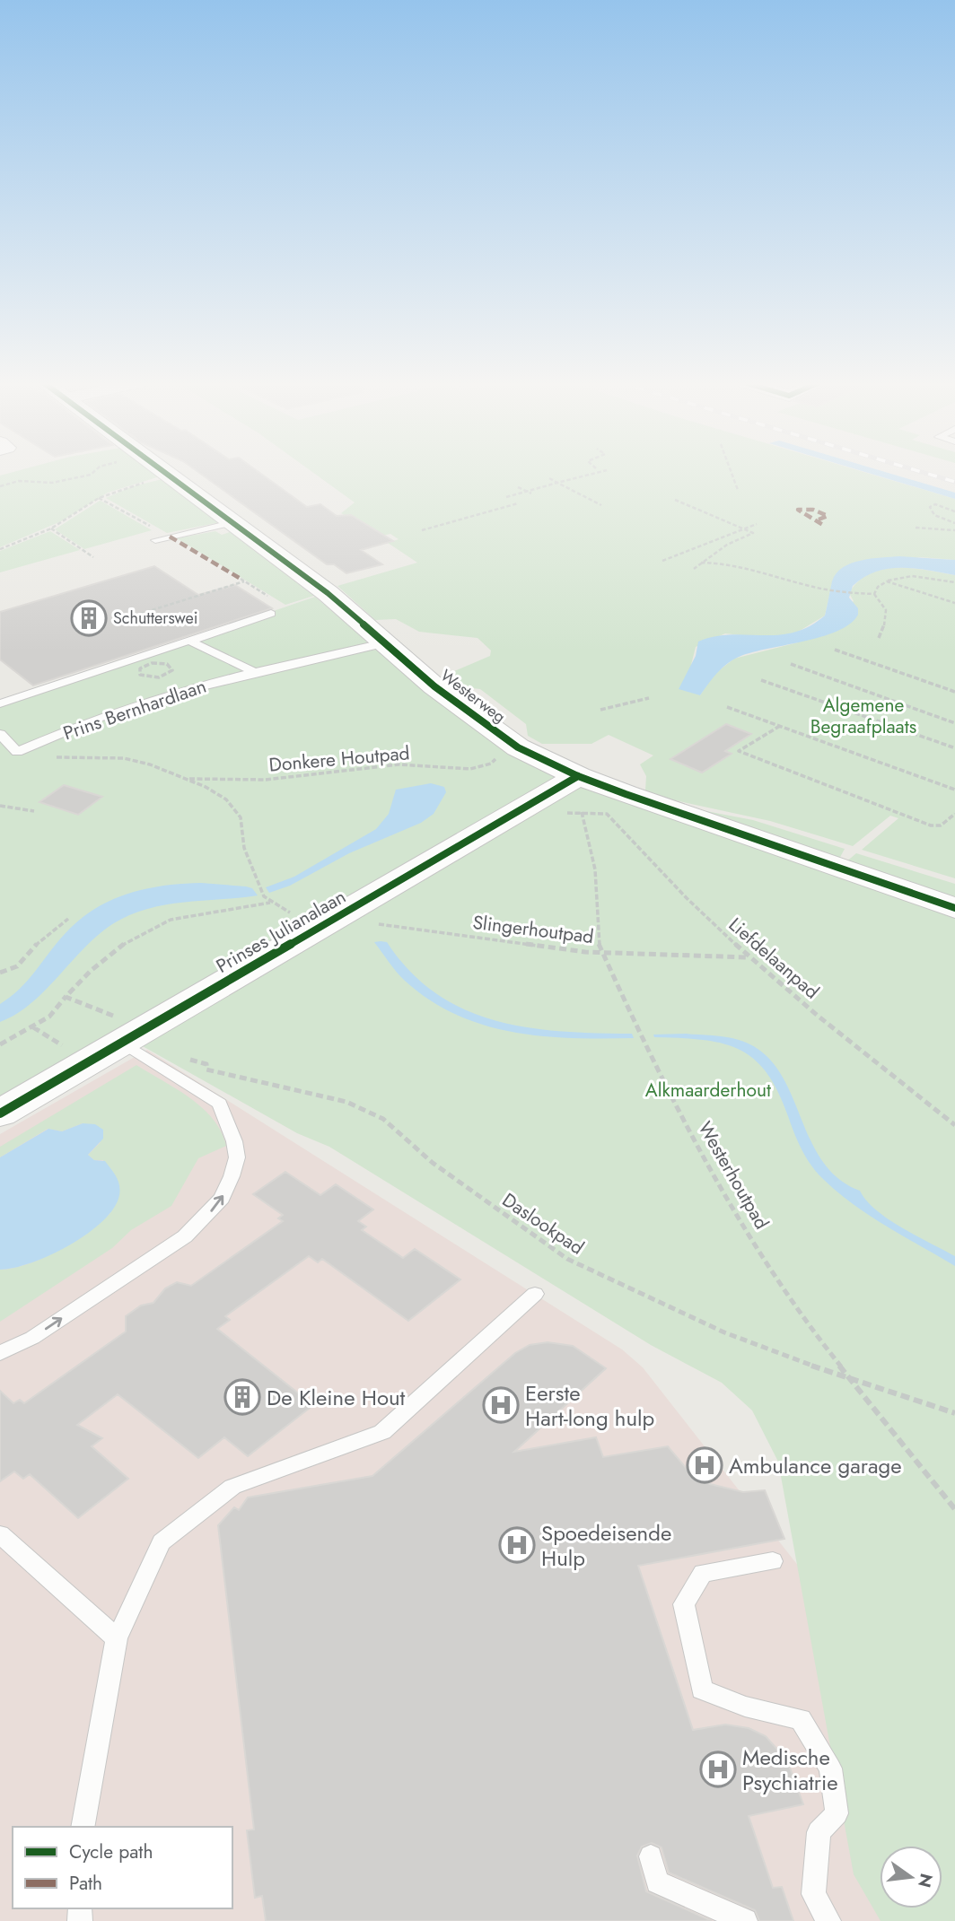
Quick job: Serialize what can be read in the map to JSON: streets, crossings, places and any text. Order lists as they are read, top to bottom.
{
  "streets": {
    "street": ["Westerweg", "Prinses Julianalaan"],
    "lane": ["Prins Bernhardlaan"],
    "path": [
      "Donkere Houtpad",
      "Slingerhoutpad",
      "Liefdelaanpad",
      "Westerhoutpad",
      "Daslookpad"
    ]
  },
  "crossings": [
    ["Westerweg", "Prins Bernhardlaan"],
    ["Westerweg", "Prinses Julianalaan"],
    ["Slingerhoutpad", "Liefdelaanpad"],
    ["Slingerhoutpad", "Westerhoutpad"],
    ["Liefdelaanpad", "Westerhoutpad"],
    ["Westerhoutpad", "Daslookpad"]
  ],
  "parks": ["Algemene Begraafplaats", "Alkmaarderhout"],
  "places": {
    "building": ["Schutterswei", "De Kleine Hout"],
    "hospital": [
      "Eerste Hart-long hulp",
      "Ambulance garage",
      "Spoedeisende Hulp",
      "Medische Psychiatrie"
    ]
  },
  "legend": ["Cycle path", "Path"],
  "north": "right"
}
